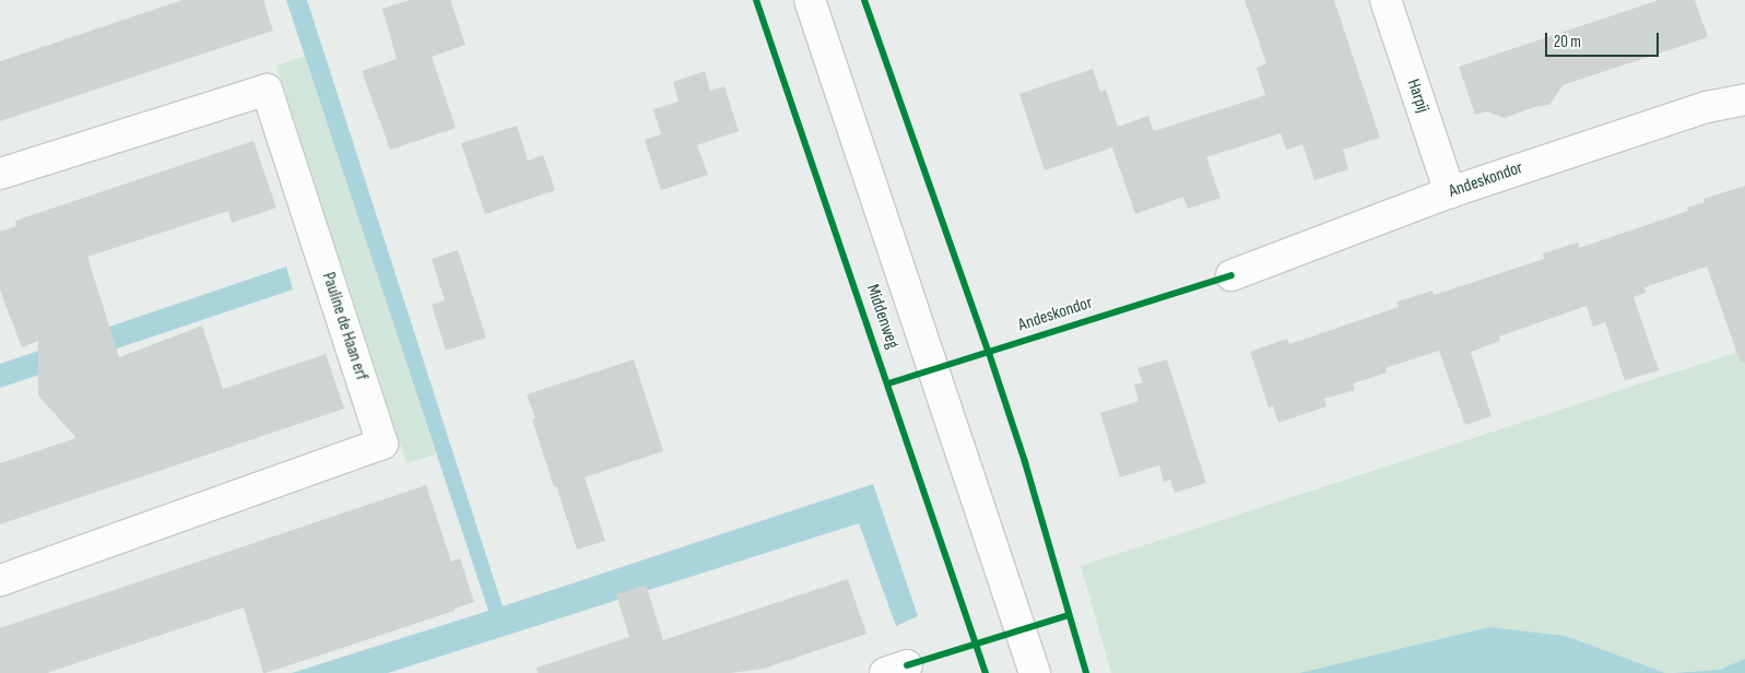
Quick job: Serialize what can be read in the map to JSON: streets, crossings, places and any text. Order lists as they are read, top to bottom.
{
  "streets": {
    "street": [
      "Harpij",
      "Andeskondor",
      "Middenweg",
      "Pauline de Haan erf"
    ]
  },
  "crossings": [
    ["Harpij", "Andeskondor"]
  ],
  "scale_bar": "20 m"
}
